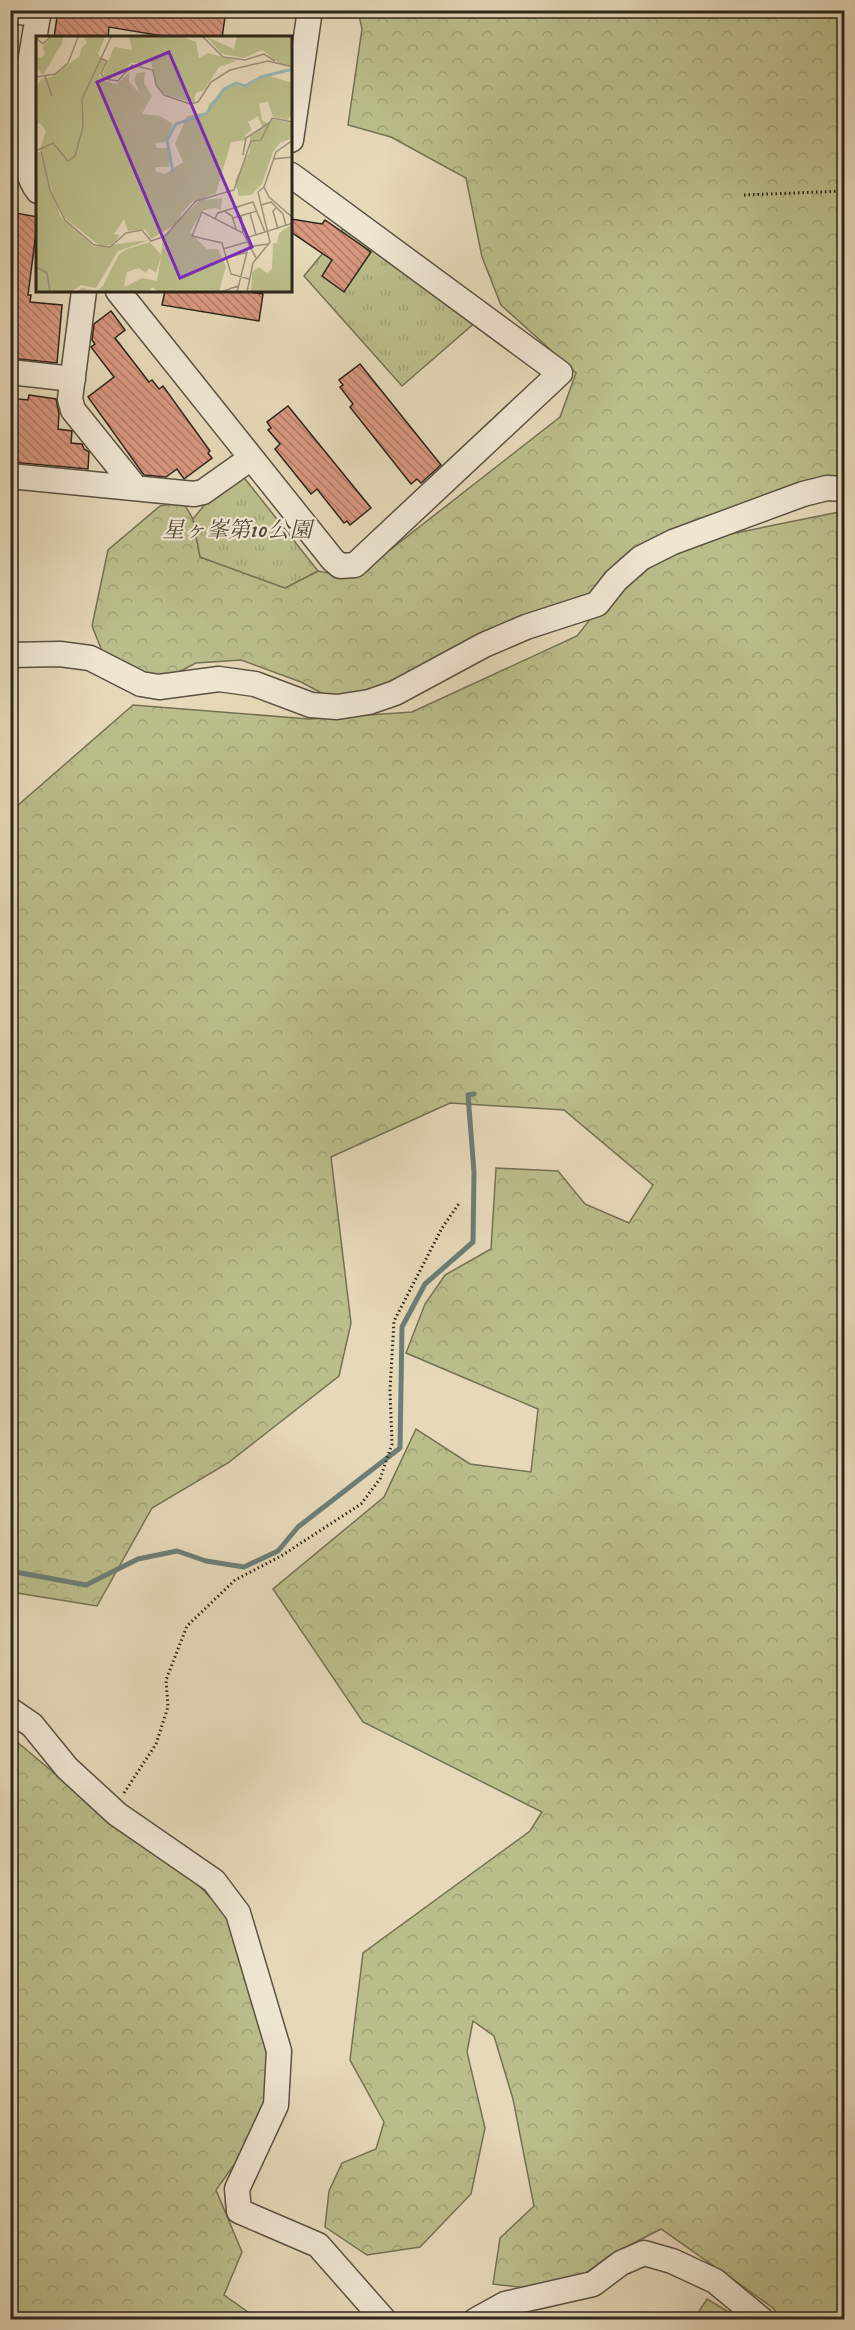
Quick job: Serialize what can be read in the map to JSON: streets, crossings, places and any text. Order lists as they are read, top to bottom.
{
  "parks": ["星ヶ峯第10公園"]
}
